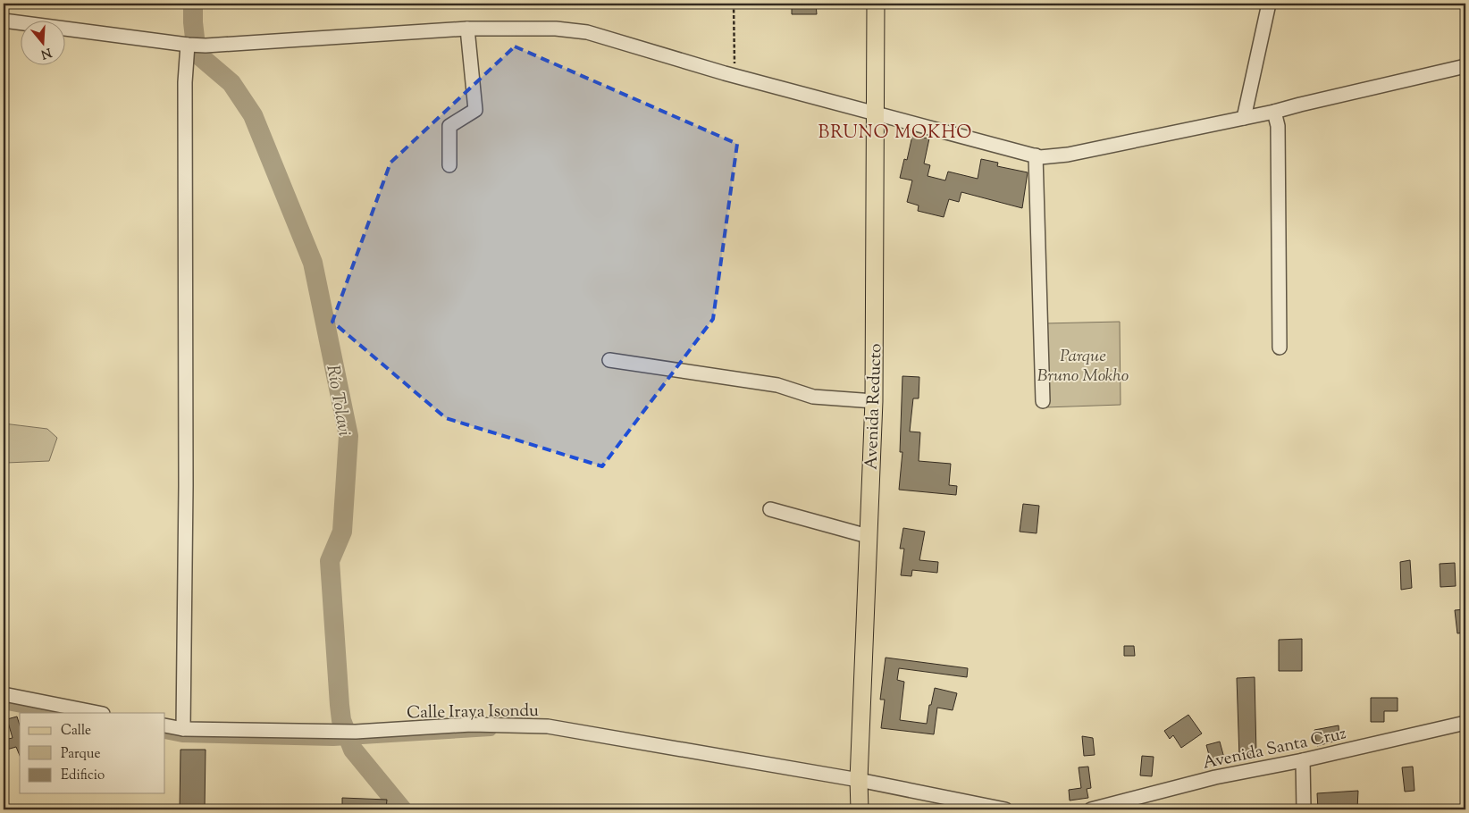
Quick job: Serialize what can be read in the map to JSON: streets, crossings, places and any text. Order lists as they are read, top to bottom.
{
  "streets": {
    "main road": ["Avenida Reducto"],
    "street": ["Calle Iraya Isondu", "Avenida Santa Cruz"]
  },
  "crossings": [
    ["Avenida Reducto", "Calle Iraya Isondu"]
  ],
  "districts": ["BRUNO MOKHO"],
  "water": ["Río Tolavi"],
  "parks": ["Parque Bruno Mokho"],
  "legend": ["Calle", "Parque", "Edificio"],
  "north": "bottom"
}
